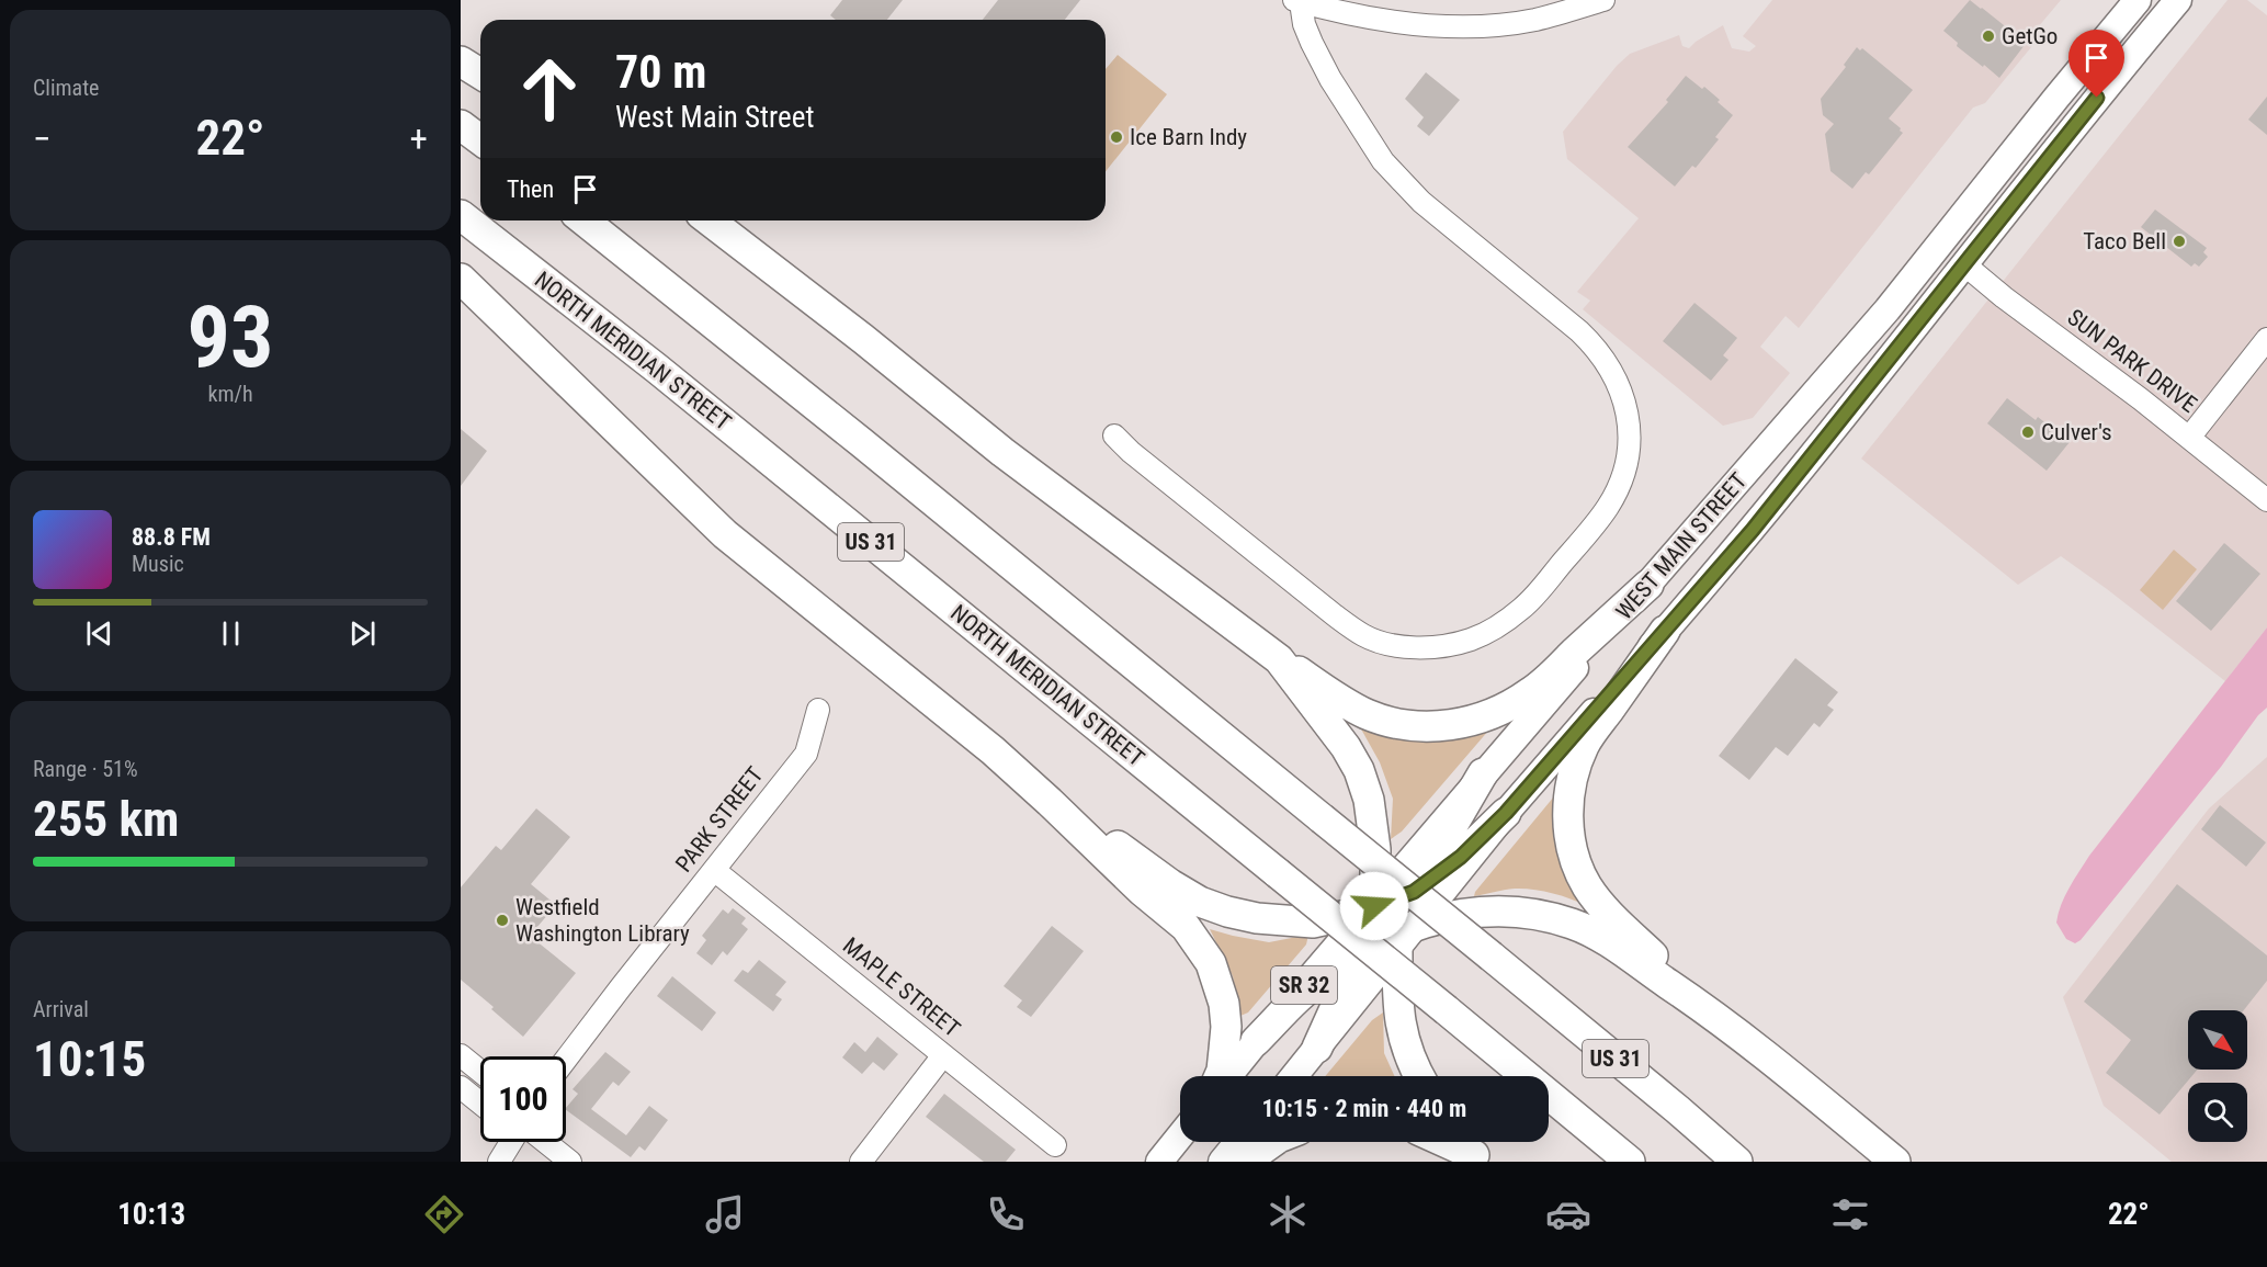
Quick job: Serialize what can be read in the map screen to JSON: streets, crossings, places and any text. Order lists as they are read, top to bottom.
{
  "streets": {
    "highway": ["NORTH MERIDIAN STREET", "US 31"],
    "main road": ["WEST MAIN STREET", "SR 32"],
    "street": ["SUN PARK DRIVE", "PARK STREET", "MAPLE STREET"]
  },
  "crossings": [
    ["SUN PARK DRIVE", "WEST MAIN STREET"],
    ["PARK STREET", "MAPLE STREET"]
  ],
  "places": [
    "GetGo",
    "Ice Barn Indy",
    "Taco Bell",
    "Culver's",
    "Westfield Washington Library"
  ],
  "north": "bottom right",
  "page": {
    "tile": [
      "Climate",
      ["93", "km/h"],
      ["Range · 51%", "255 km"],
      ["Arrival", "10:15"]
    ],
    "turn": ["70 m", "West Main Street"],
    "heat": ["−", "22°", "+"],
    "then": "Then",
    "song": ["88.8 FM", "Music"],
    "limit": "100",
    "trip": "10:15 · 2 min · 440 m",
    "tabs": ["10:13", "22°"]
  }
}
